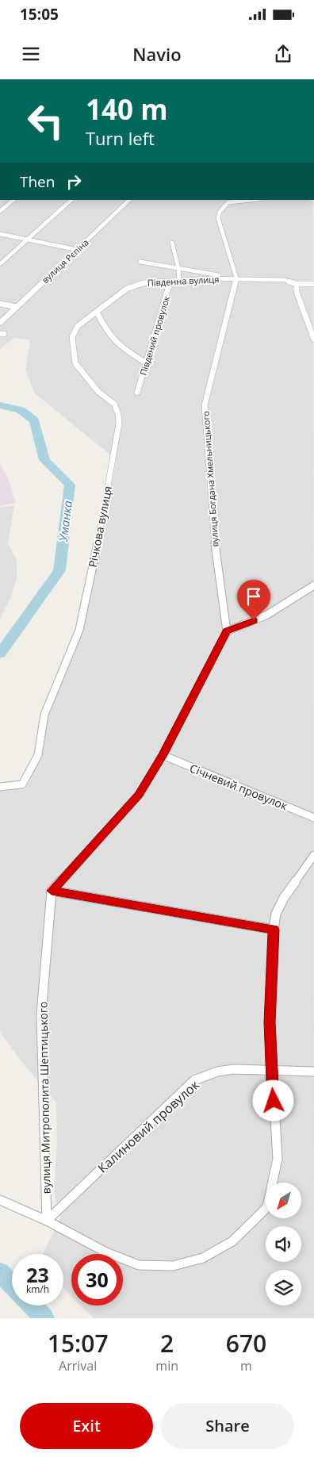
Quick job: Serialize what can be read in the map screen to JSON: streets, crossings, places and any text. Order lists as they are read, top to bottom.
{
  "streets": {
    "street": [
      "вулиця Рєпіна",
      "Південна вулиця",
      "Південий провулок",
      "вулиця Богдана Хмельницького",
      "Річкова вулиця",
      "Січневий провулок",
      "вулиця Митрополита Шептицького",
      "Калиновий провулок"
    ]
  },
  "crossings": [
    ["Південна вулиця", "Південий провулок"],
    ["Південна вулиця", "вулиця Богдана Хмельницького"],
    ["Південна вулиця", "Річкова вулиця"],
    ["вулиця Митрополита Шептицького", "Калиновий провулок"]
  ],
  "water": ["Уманка"],
  "north": "bottom left",
  "page": {
    "status": "15:05",
    "header": "Navio",
    "turn": ["140 m", "Turn left"],
    "then": "Then",
    "speed": "23 km/h",
    "limit": "30",
    "eta": [
      "15:07",
      "Arrival",
      "2",
      "min",
      "670",
      "m"
    ],
    "buttons": ["Exit", "Share"]
  }
}
